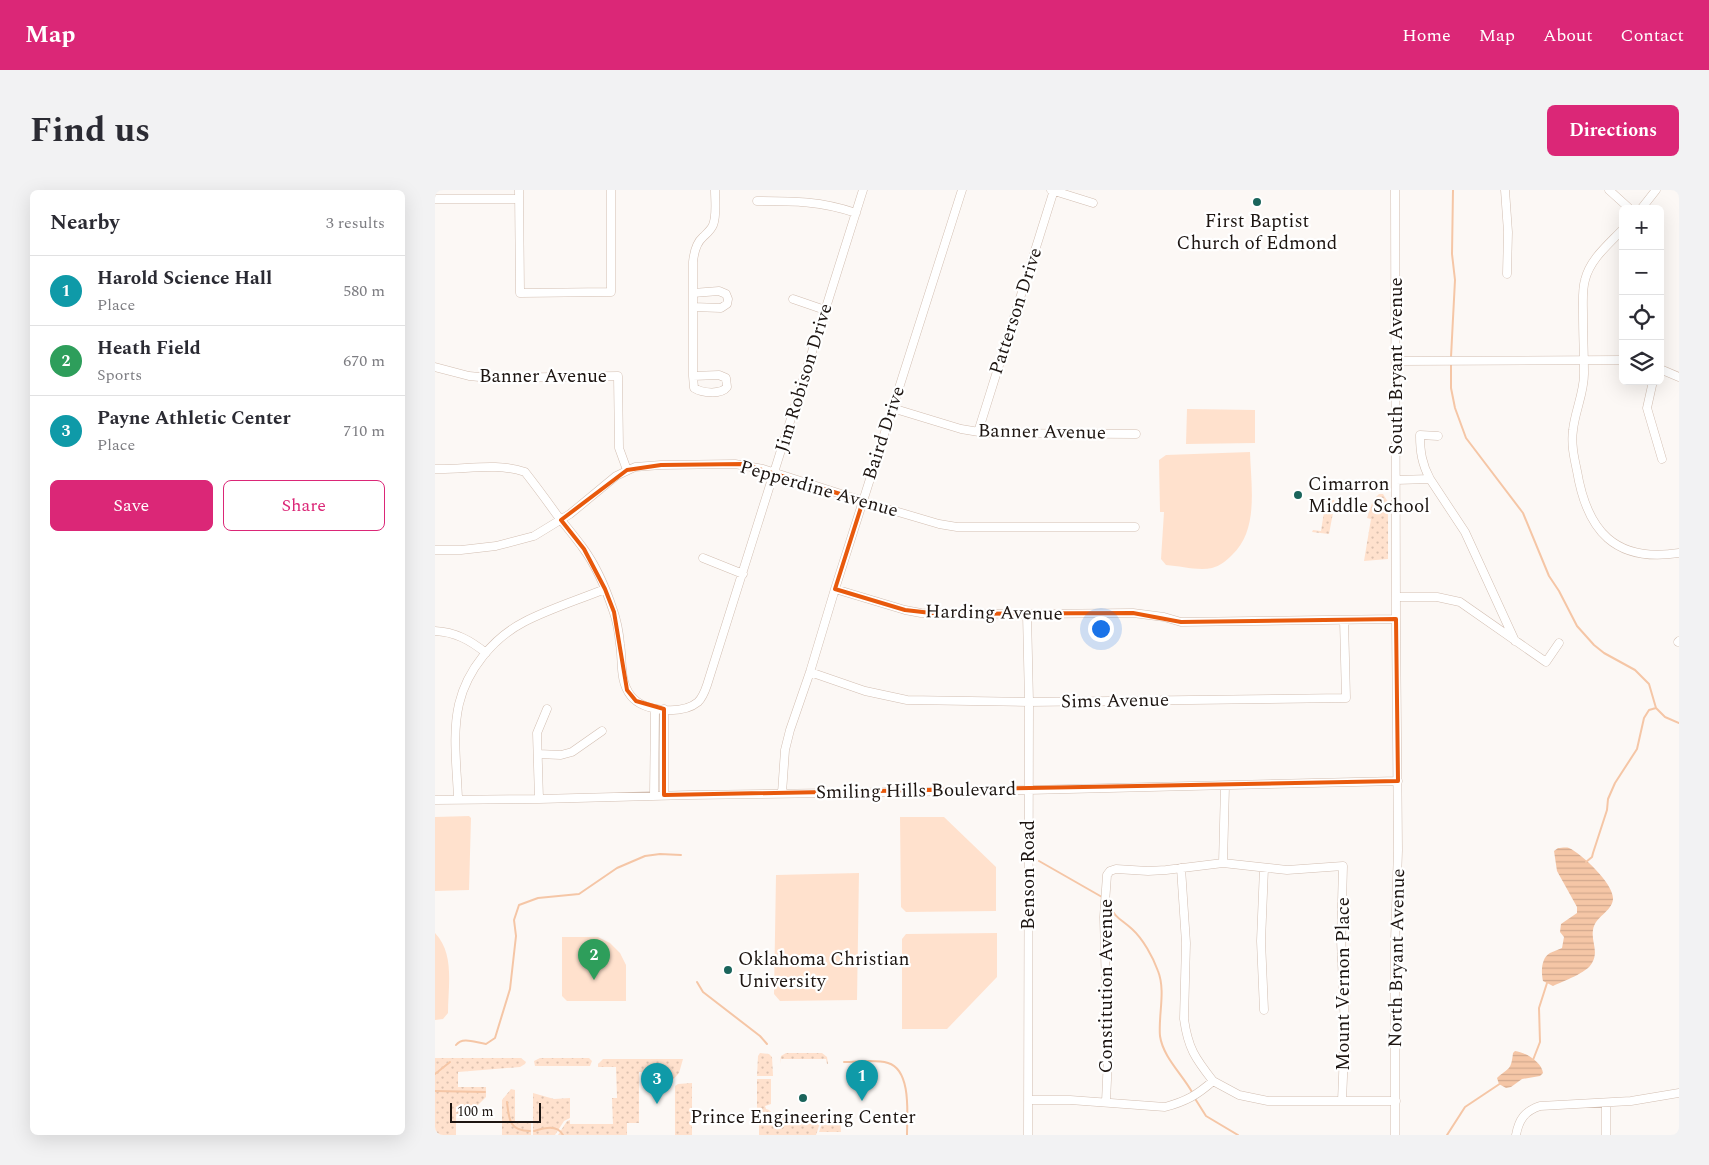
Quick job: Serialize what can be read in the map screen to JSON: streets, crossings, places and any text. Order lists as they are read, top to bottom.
{
  "streets": {
    "street": [
      "Patterson Drive",
      "South Bryant Avenue",
      "Banner Avenue",
      "Jim Robison Drive",
      "Baird Drive",
      "Pepperdine Avenue",
      "Harding Avenue",
      "Sims Avenue",
      "Smiling Hills Boulevard",
      "Benson Road",
      "North Bryant Avenue",
      "Mount Vernon Place",
      "Constitution Avenue"
    ]
  },
  "crossings": [
    ["Patterson Drive", "Banner Avenue"],
    ["South Bryant Avenue", "Harding Avenue"],
    ["South Bryant Avenue", "Smiling Hills Boulevard"],
    ["South Bryant Avenue", "North Bryant Avenue"],
    ["Banner Avenue", "Baird Drive"],
    ["Banner Avenue", "Pepperdine Avenue"],
    ["Jim Robison Drive", "Pepperdine Avenue"],
    ["Baird Drive", "Pepperdine Avenue"],
    ["Baird Drive", "Harding Avenue"],
    ["Baird Drive", "Sims Avenue"],
    ["Baird Drive", "Smiling Hills Boulevard"],
    ["Harding Avenue", "Sims Avenue"],
    ["Harding Avenue", "Benson Road"],
    ["Sims Avenue", "Benson Road"],
    ["Smiling Hills Boulevard", "Benson Road"],
    ["Smiling Hills Boulevard", "North Bryant Avenue"]
  ],
  "places": [
    "First Baptist Church of Edmond",
    "Cimarron Middle School",
    "Oklahoma Christian University",
    "Prince Engineering Center"
  ],
  "scale_bar": "100 m",
  "page": {
    "header": "Map",
    "nav": [
      "Home",
      "Map",
      "About",
      "Contact"
    ],
    "title": "Find us",
    "buttons": [
      "Directions",
      ["Save", "Share"]
    ],
    "heading": ["Nearby", "3 results"],
    "map_buttons": ["+", "−"],
    "list": [
      {
        "mark": "1",
        "name": "Harold Science Hall",
        "note": "Place",
        "value": "580 m"
      },
      {
        "mark": "2",
        "name": "Heath Field",
        "note": "Sports",
        "value": "670 m"
      },
      {
        "mark": "3",
        "name": "Payne Athletic Center",
        "note": "Place",
        "value": "710 m"
      }
    ],
    "pins": ["2", "1", "3"],
    "scale": "100 m"
  }
}
